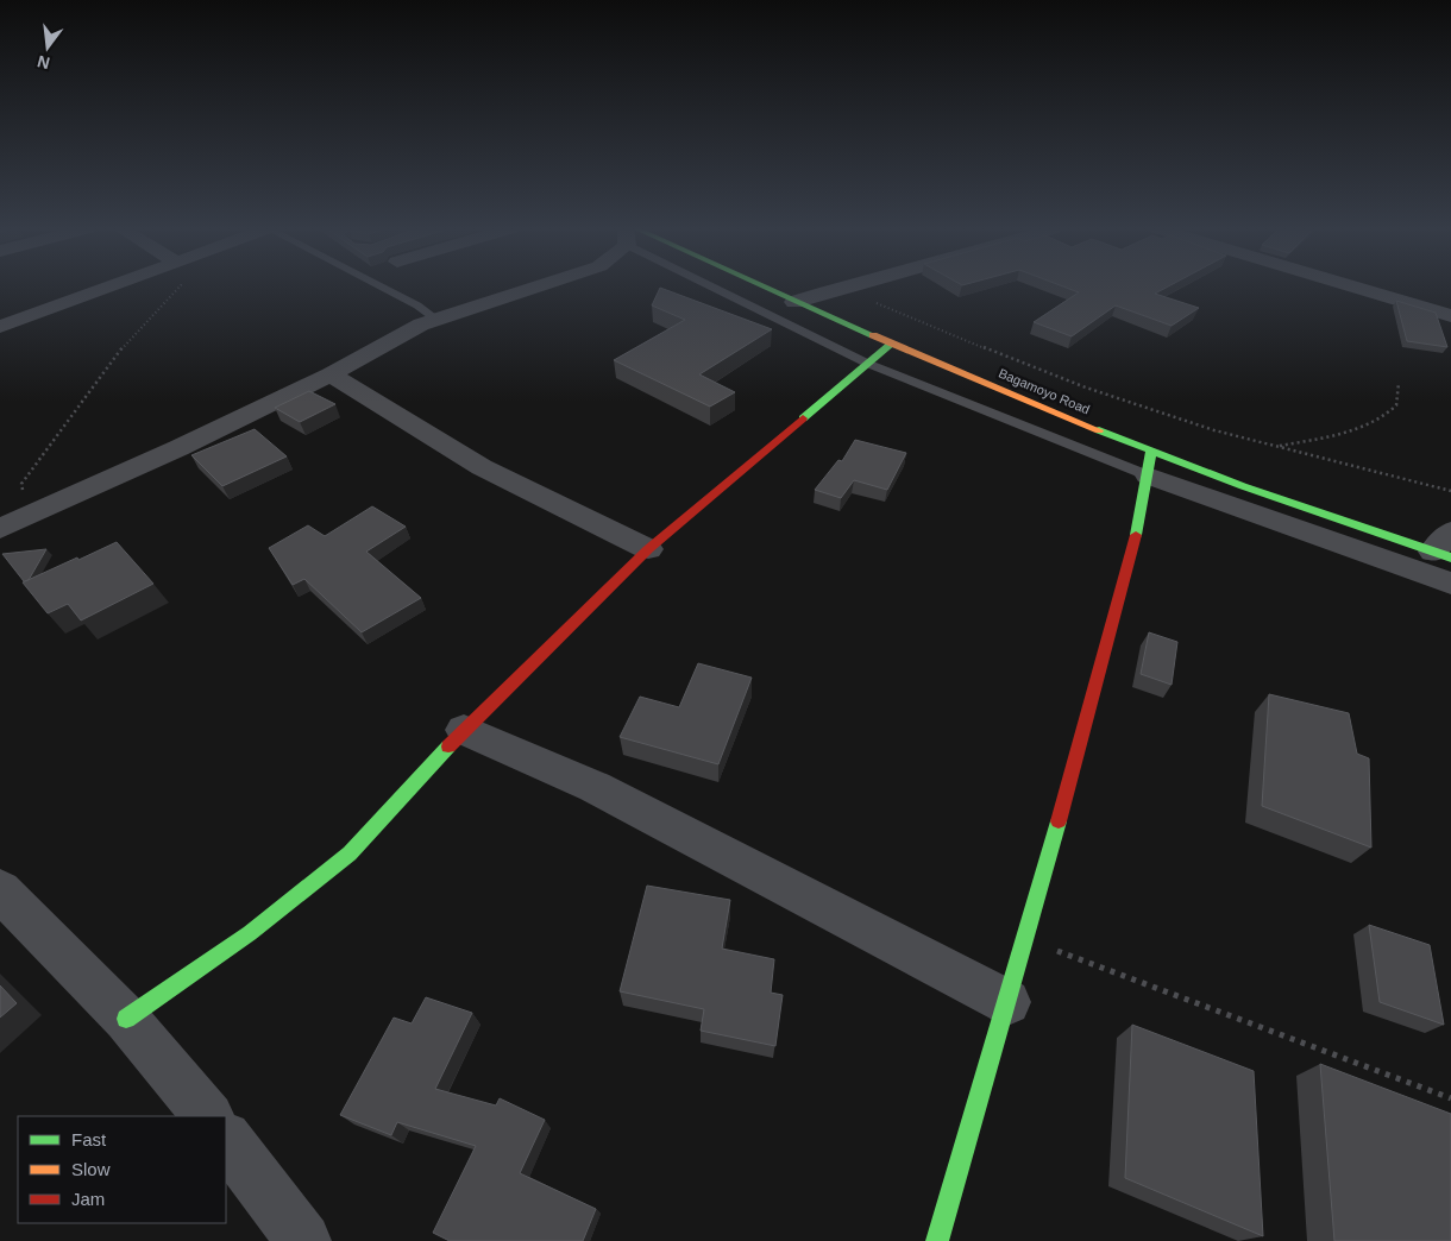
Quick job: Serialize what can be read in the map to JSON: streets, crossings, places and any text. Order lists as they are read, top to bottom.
{
  "streets": {
    "main road": ["Bagamoyo Road"]
  },
  "legend": ["Fast", "Slow", "Jam"],
  "north": "bottom"
}
